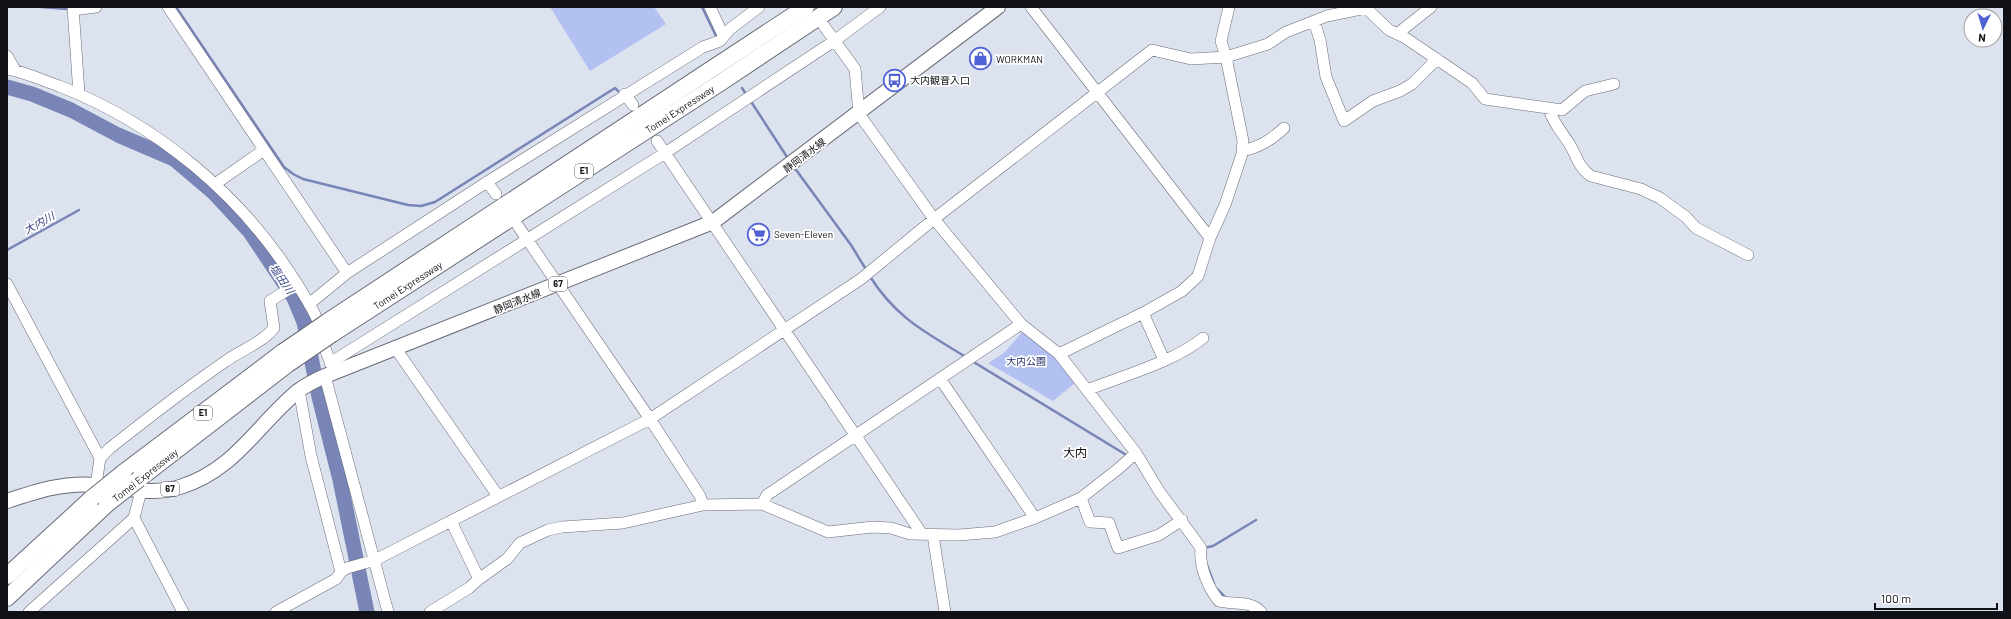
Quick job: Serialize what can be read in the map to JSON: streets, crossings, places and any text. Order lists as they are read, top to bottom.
{
  "streets": {
    "highway": ["Tomei Expressway", "E1"],
    "main road": ["静岡清水線", "67"]
  },
  "crossings": [
    ["Tomei Expressway", "静岡清水線"]
  ],
  "districts": ["大内"],
  "water": ["大内川", "塩田川"],
  "parks": ["大内公園"],
  "places": {
    "shop": ["WORKMAN"],
    "bus stop": ["大内観音入口"],
    "supermarket": ["Seven-Eleven"]
  },
  "scale_bar": "100 m",
  "north": "bottom"
}
